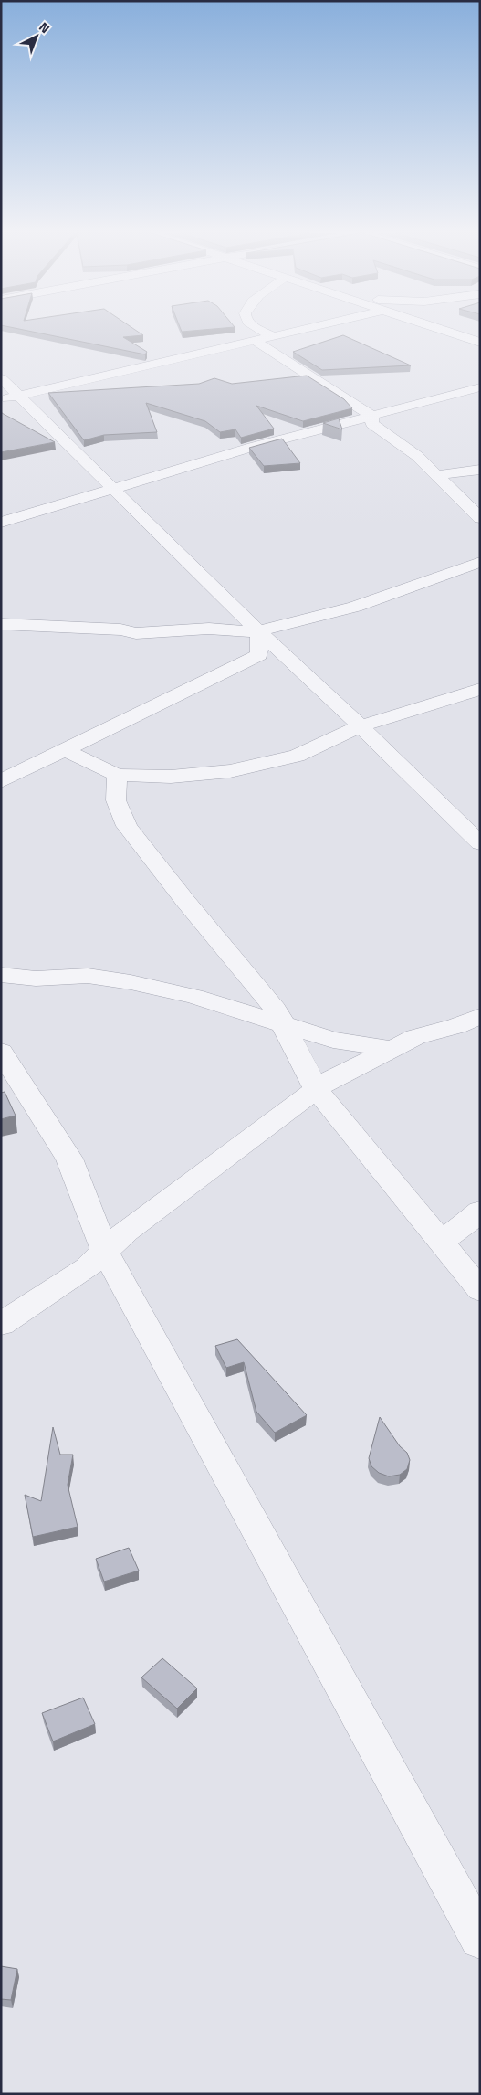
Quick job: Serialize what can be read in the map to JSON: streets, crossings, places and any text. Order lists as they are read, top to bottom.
{
  "north": "top right"
}
